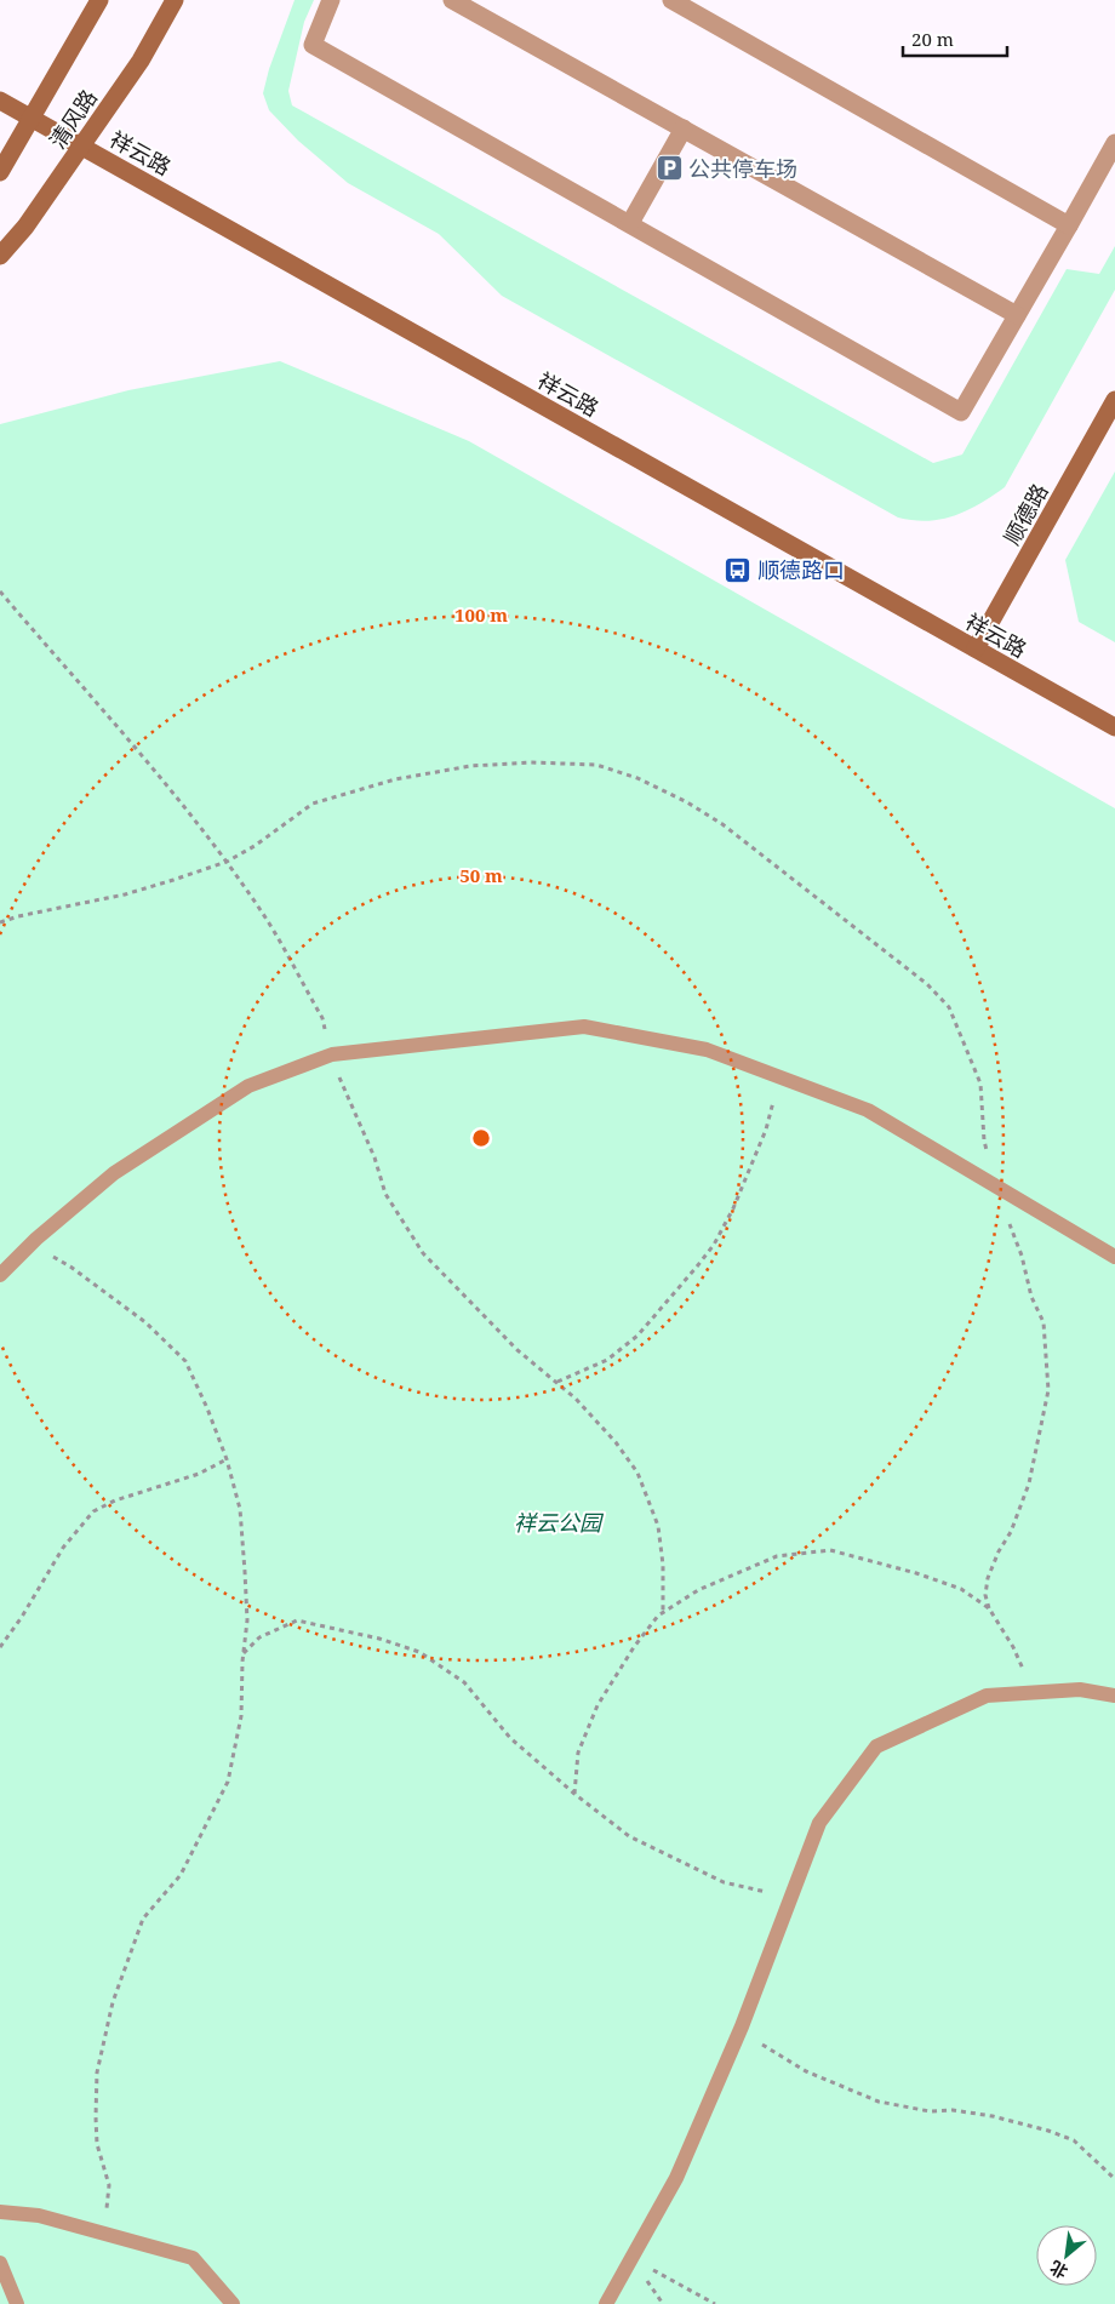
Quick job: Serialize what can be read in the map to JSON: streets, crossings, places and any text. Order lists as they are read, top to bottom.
{
  "streets": {
    "main road": ["清风路", "祥云路", "顺德路"]
  },
  "crossings": [
    ["清风路", "祥云路"],
    ["祥云路", "顺德路"]
  ],
  "parks": ["祥云公园"],
  "places": {
    "parking": ["公共停车场"],
    "bus stop": ["顺德路口"]
  },
  "scale_bar": "20 m",
  "north": "bottom left",
  "rings": ["100 m", "50 m"]
}
